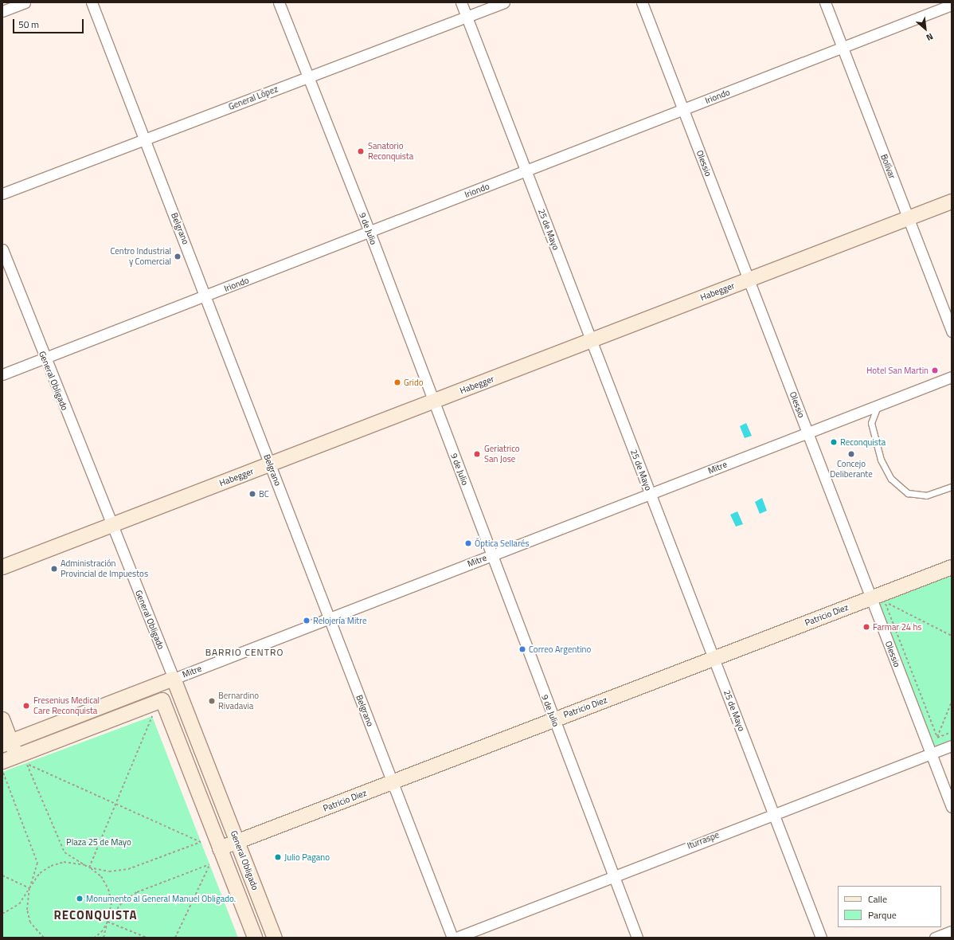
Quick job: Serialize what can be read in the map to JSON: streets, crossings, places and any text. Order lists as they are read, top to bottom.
{
  "streets": {
    "main road": [
      "Habegger",
      "General Obligado",
      "Mitre",
      "Patricio Diez"
    ],
    "street": [
      "Iriondo",
      "General López",
      "Olessio",
      "Bolívar",
      "Belgrano",
      "9 de Julio",
      "25 de Mayo",
      "Iturraspe"
    ]
  },
  "crossings": [
    ["Iriondo", "Olessio"],
    ["Iriondo", "Bolívar"],
    ["Iriondo", "Belgrano"],
    ["Iriondo", "9 de Julio"],
    ["Iriondo", "25 de Mayo"],
    ["Iriondo", "General Obligado"],
    ["General López", "Belgrano"],
    ["General López", "9 de Julio"],
    ["General López", "25 de Mayo"],
    ["Olessio", "Habegger"],
    ["Olessio", "Mitre"],
    ["Olessio", "Patricio Diez"],
    ["Olessio", "Iturraspe"],
    ["Bolívar", "Habegger"],
    ["Belgrano", "Habegger"],
    ["Belgrano", "Mitre"],
    ["Belgrano", "Patricio Diez"],
    ["9 de Julio", "Habegger"],
    ["9 de Julio", "Mitre"],
    ["9 de Julio", "Patricio Diez"],
    ["9 de Julio", "Iturraspe"],
    ["25 de Mayo", "Habegger"],
    ["25 de Mayo", "Mitre"],
    ["25 de Mayo", "Patricio Diez"],
    ["25 de Mayo", "Iturraspe"],
    ["Habegger", "General Obligado"],
    ["General Obligado", "Mitre"],
    ["General Obligado", "Patricio Diez"]
  ],
  "districts": ["BARRIO CENTRO", "RECONQUISTA"],
  "parks": ["Plaza 25 de Mayo"],
  "places": [
    "Sanatorio Reconquista",
    "Centro Industrial y Comercial",
    "Hotel San Martin",
    "Grido",
    "Reconquista",
    "Geriatrico San Jose",
    "Concejo Deliberante",
    "BC",
    "Óptica Sellarés",
    "Administración Provincial de Impuestos",
    "Relojería Mitre",
    "Farmar 24 hs",
    "Correo Argentino",
    "Bernardino Rivadavia",
    "Fresenius Medical Care Reconquista",
    "Julio Pagano",
    "Monumento al General Manuel Obligado."
  ],
  "legend": ["Calle", "Parque"],
  "scale_bar": "50 m",
  "north": "bottom right"
}
